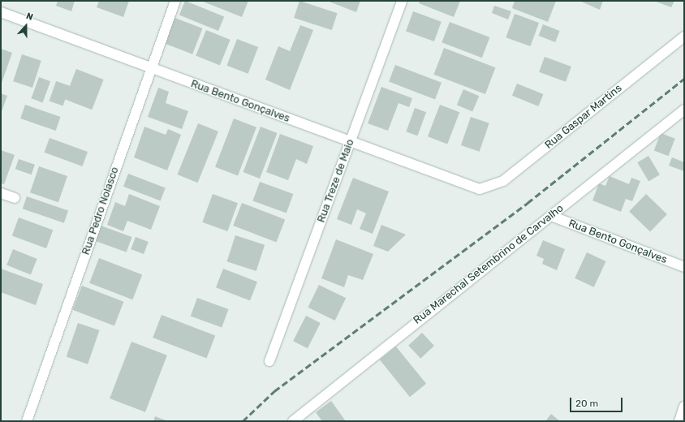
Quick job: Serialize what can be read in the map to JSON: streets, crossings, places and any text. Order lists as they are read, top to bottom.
{
  "streets": {
    "street": [
      "Rua Bento Gonçalves",
      "Rua Gaspar Martins",
      "Rua Treze de Maio",
      "Rua Pedro Nolasco",
      "Rua Marechal Setembrino de Carvalho"
    ]
  },
  "crossings": [
    ["Rua Bento Gonçalves", "Rua Gaspar Martins"],
    ["Rua Bento Gonçalves", "Rua Treze de Maio"],
    ["Rua Bento Gonçalves", "Rua Pedro Nolasco"],
    ["Rua Bento Gonçalves", "Rua Marechal Setembrino de Carvalho"]
  ],
  "scale_bar": "20 m",
  "north": "top"
}
